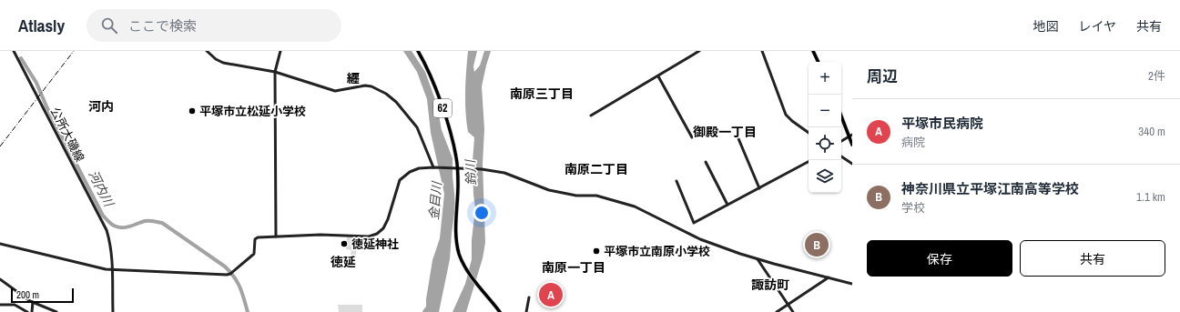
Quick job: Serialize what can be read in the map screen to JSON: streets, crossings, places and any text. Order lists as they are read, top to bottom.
{
  "streets": {
    "main road": ["62"],
    "street": ["公所大磯線"]
  },
  "districts": [
    "纒",
    "南原三丁目",
    "河内",
    "御殿一丁目",
    "南原二丁目",
    "徳延",
    "南原一丁目",
    "諏訪町"
  ],
  "water": ["鈴川", "河内川", "金目川"],
  "places": ["平塚市立松延小学校", "徳延神社", "平塚市立南原小学校"],
  "scale_bar": "200 m",
  "page": {
    "header": "Atlasly",
    "search": "ここで検索",
    "nav": ["地図", "レイヤ", "共有"],
    "heading": ["周辺", "2件"],
    "map_buttons": ["+", "−"],
    "list": [
      {
        "mark": "A",
        "name": "平塚市民病院",
        "note": "病院",
        "value": "340 m"
      },
      {
        "mark": "B",
        "name": "神奈川県立平塚江南高等学校",
        "note": "学校",
        "value": "1.1 km"
      }
    ],
    "buttons": ["保存", "共有"],
    "pins": ["B", "A"],
    "scale": "200 m"
  }
}
